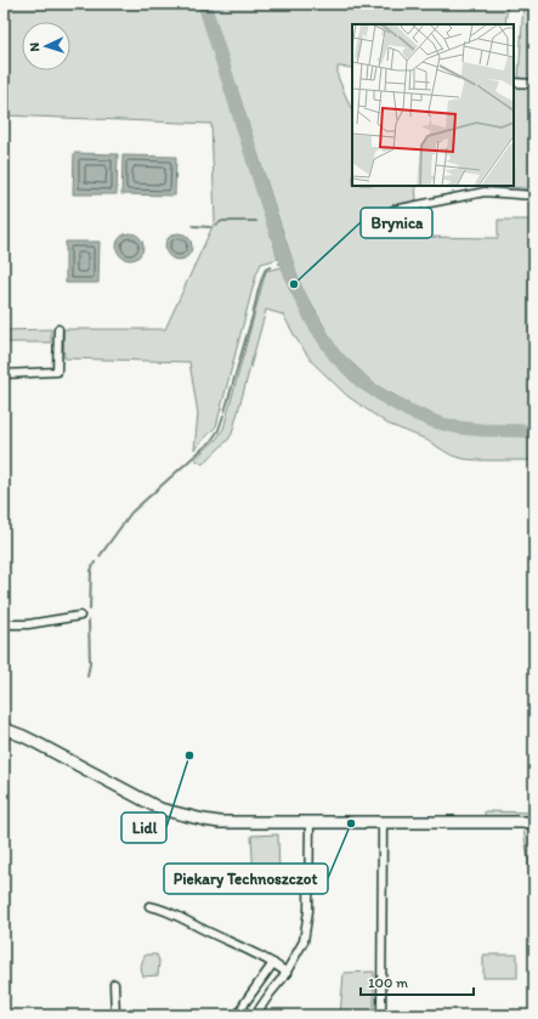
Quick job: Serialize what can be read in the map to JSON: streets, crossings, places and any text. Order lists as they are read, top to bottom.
{
  "places": ["Brynica", "Lidl", "Piekary Technoszczot"],
  "scale_bar": "100 m",
  "north": "left"
}
